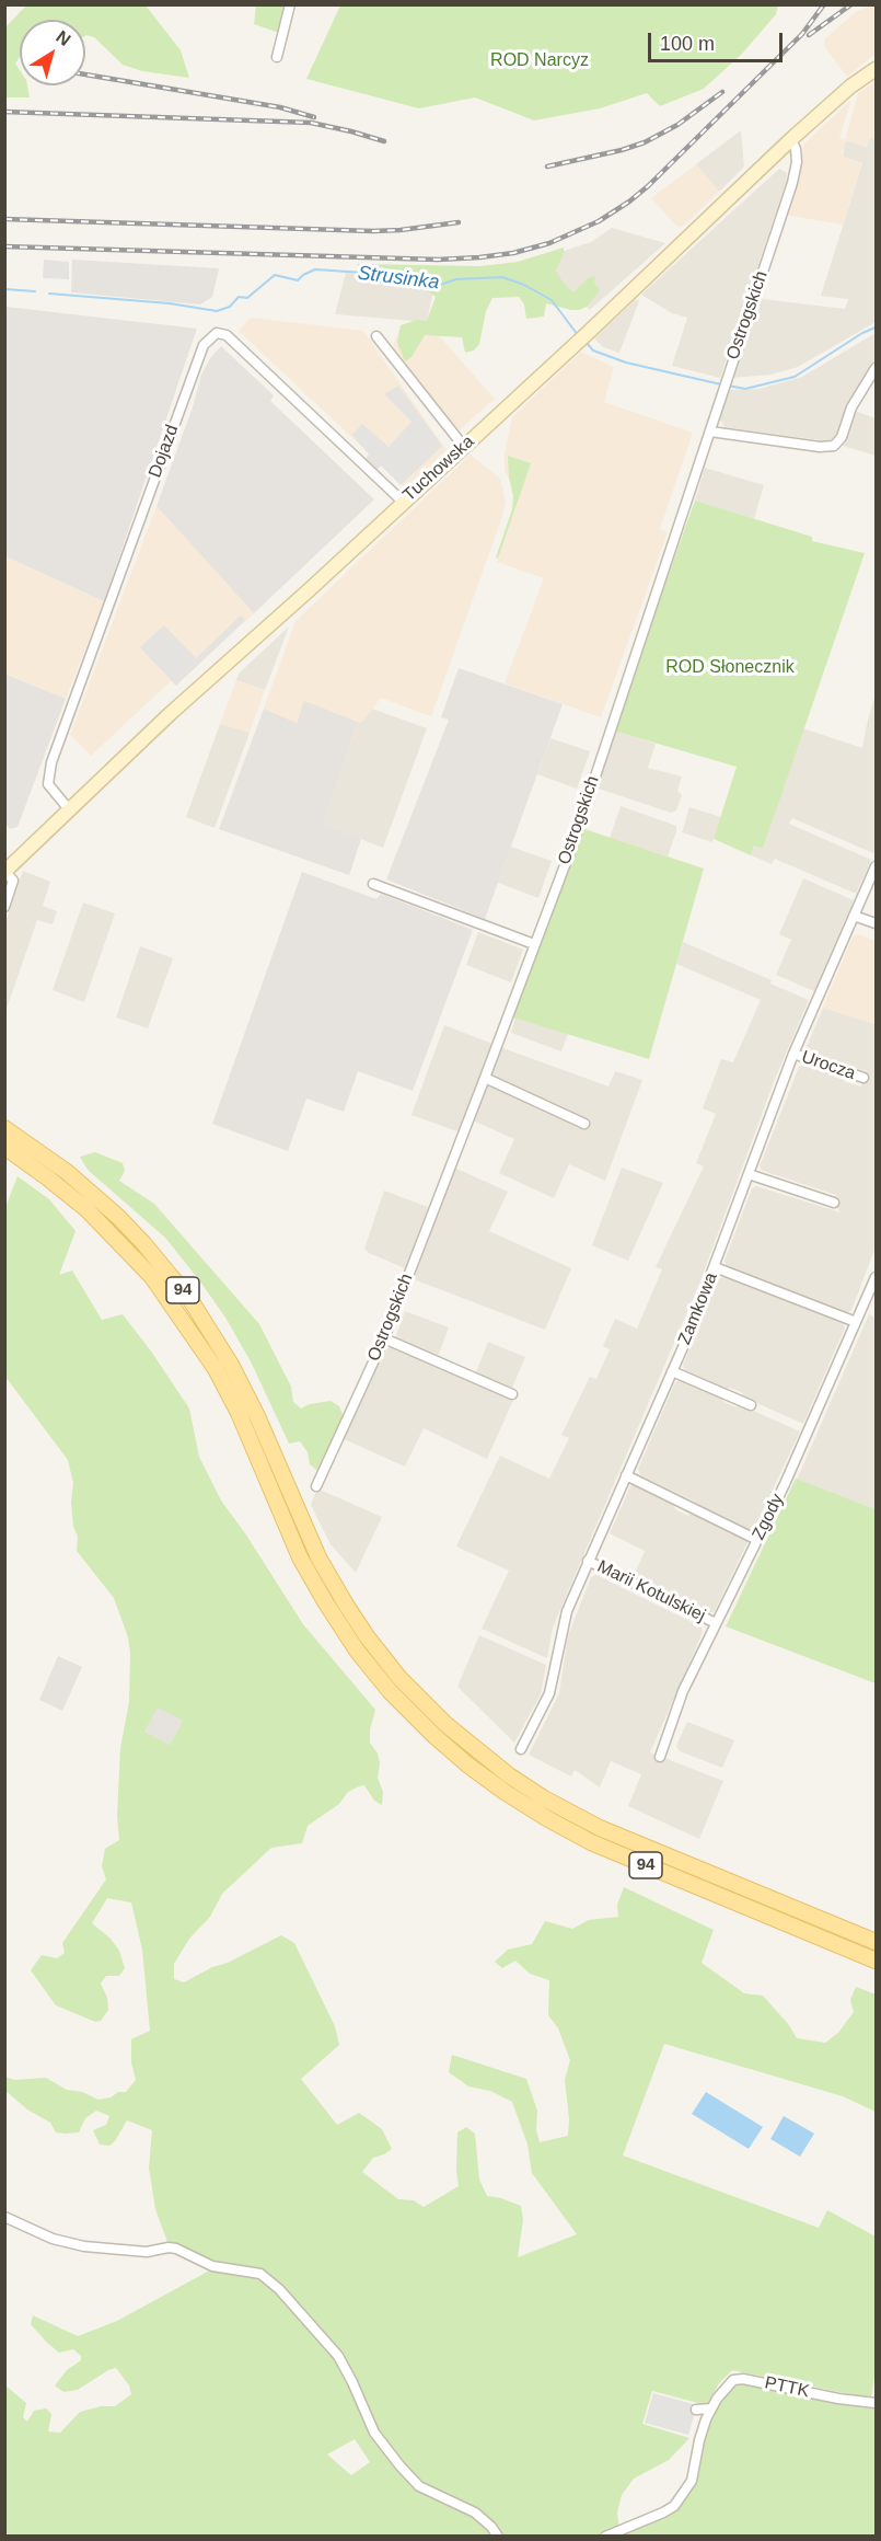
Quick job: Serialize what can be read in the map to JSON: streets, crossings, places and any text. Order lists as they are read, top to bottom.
{
  "streets": {
    "main road": ["94"],
    "street": [
      "Ostrogskich",
      "Dojazd",
      "Tuchowska",
      "Urocza",
      "Zamkowa",
      "Zgody",
      "Marii Kotulskiej",
      "PTTK"
    ]
  },
  "crossings": [
    ["Ostrogskich", "Tuchowska"],
    ["Dojazd", "Tuchowska"],
    ["Urocza", "Zamkowa"],
    ["Zamkowa", "Marii Kotulskiej"],
    ["Zgody", "Marii Kotulskiej"]
  ],
  "water": ["Strusinka"],
  "parks": ["ROD Narcyz", "ROD Słonecznik"],
  "scale_bar": "100 m",
  "north": "top right"
}
